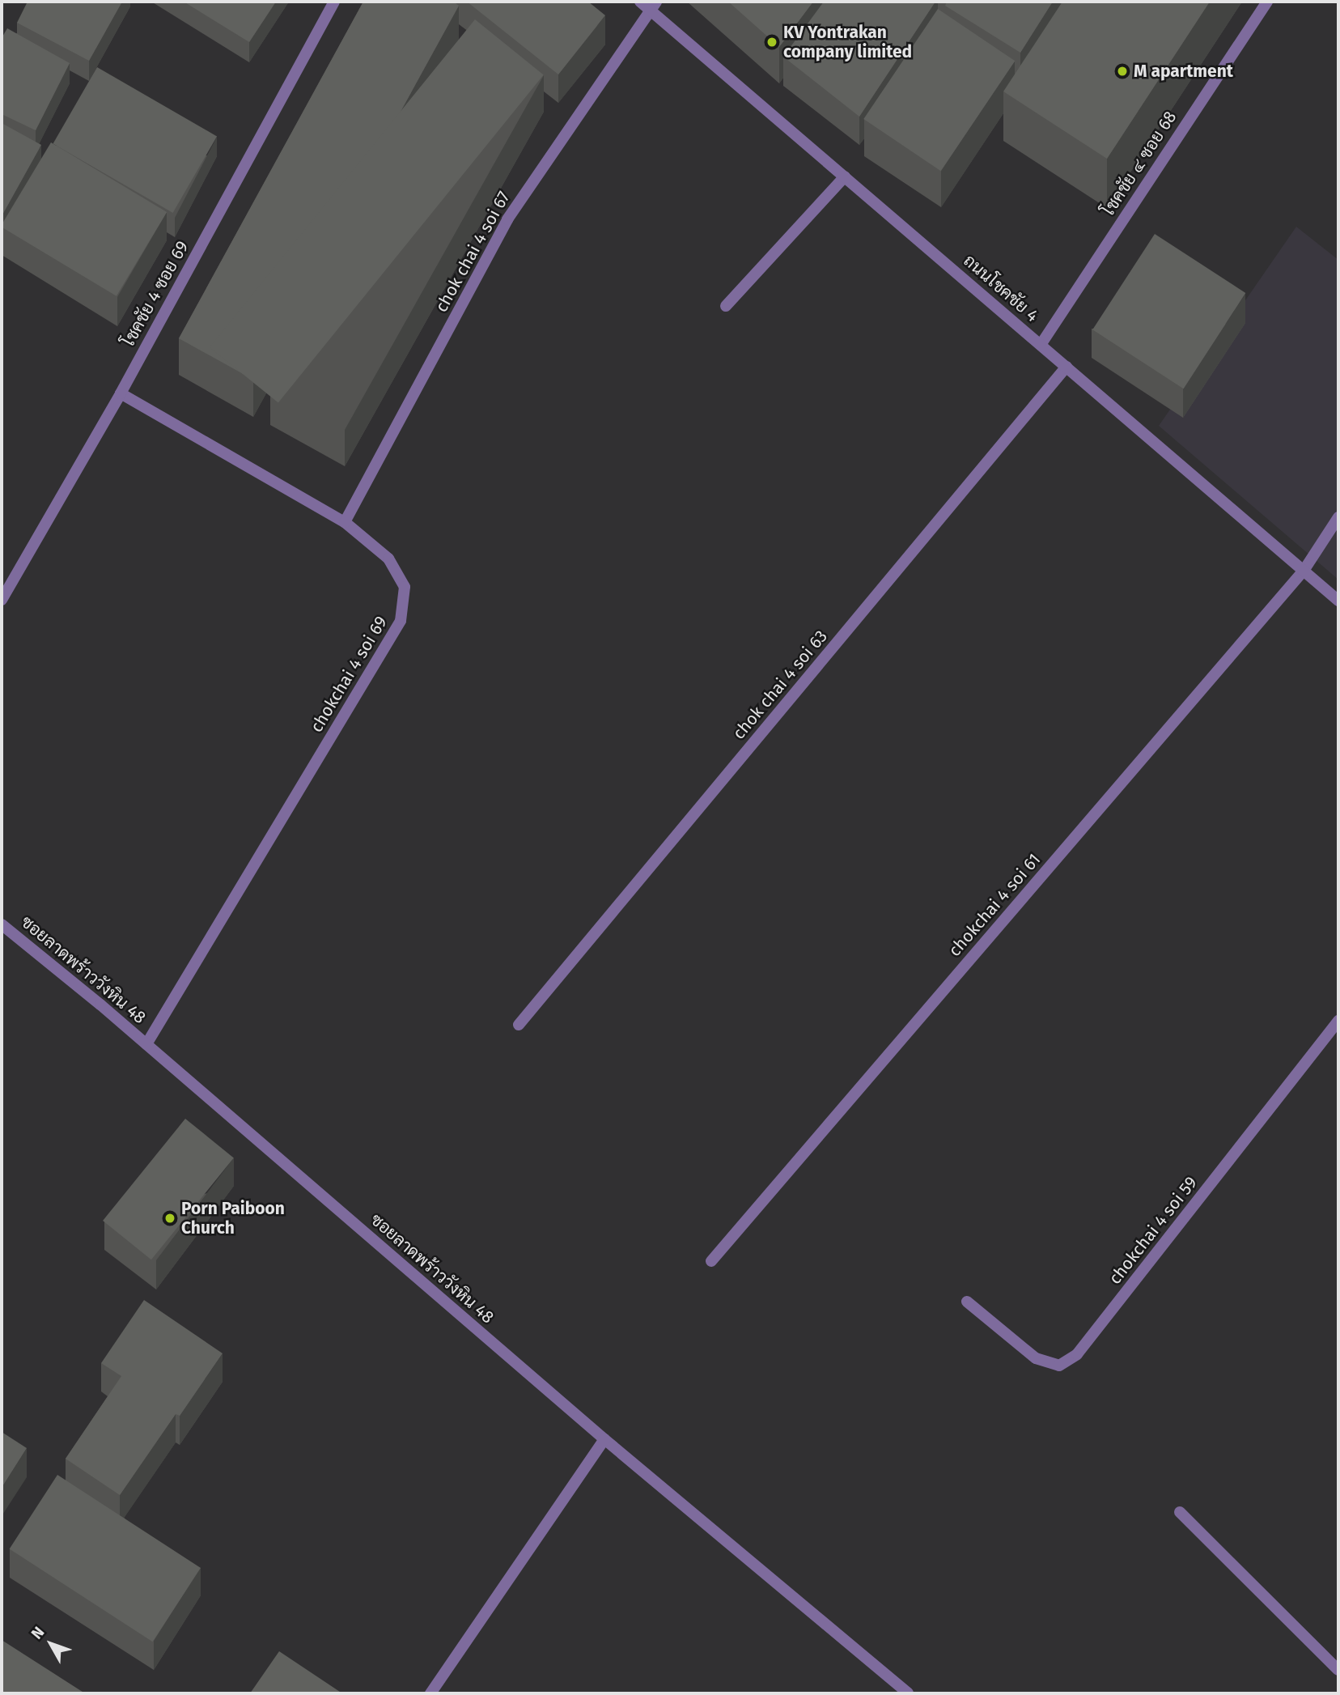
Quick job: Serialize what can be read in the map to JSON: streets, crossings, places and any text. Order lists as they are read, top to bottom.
{
  "streets": {
    "street": [
      "โชคชัย ๔ ซอย 68",
      "chok chai 4 soi 67",
      "ถนนโชคชัย 4",
      "โชคชัย 4 ซอย 69",
      "chokchai 4 soi 69",
      "chok chai 4 soi 63",
      "chokchai 4 soi 61",
      "ซอยลาดพร้าววังหิน 48",
      "chokchai 4 soi 59"
    ]
  },
  "crossings": [
    ["โชคชัย ๔ ซอย 68", "ถนนโชคชัย 4"],
    ["chok chai 4 soi 67", "ถนนโชคชัย 4"],
    ["chok chai 4 soi 67", "chokchai 4 soi 69"],
    ["ถนนโชคชัย 4", "chok chai 4 soi 63"],
    ["ถนนโชคชัย 4", "chokchai 4 soi 61"],
    ["โชคชัย 4 ซอย 69", "chokchai 4 soi 69"],
    ["chokchai 4 soi 69", "ซอยลาดพร้าววังหิน 48"]
  ],
  "places": ["KV Yontrakan company limited", "M apartment", "Porn Paiboon Church"],
  "north": "top left"
}
